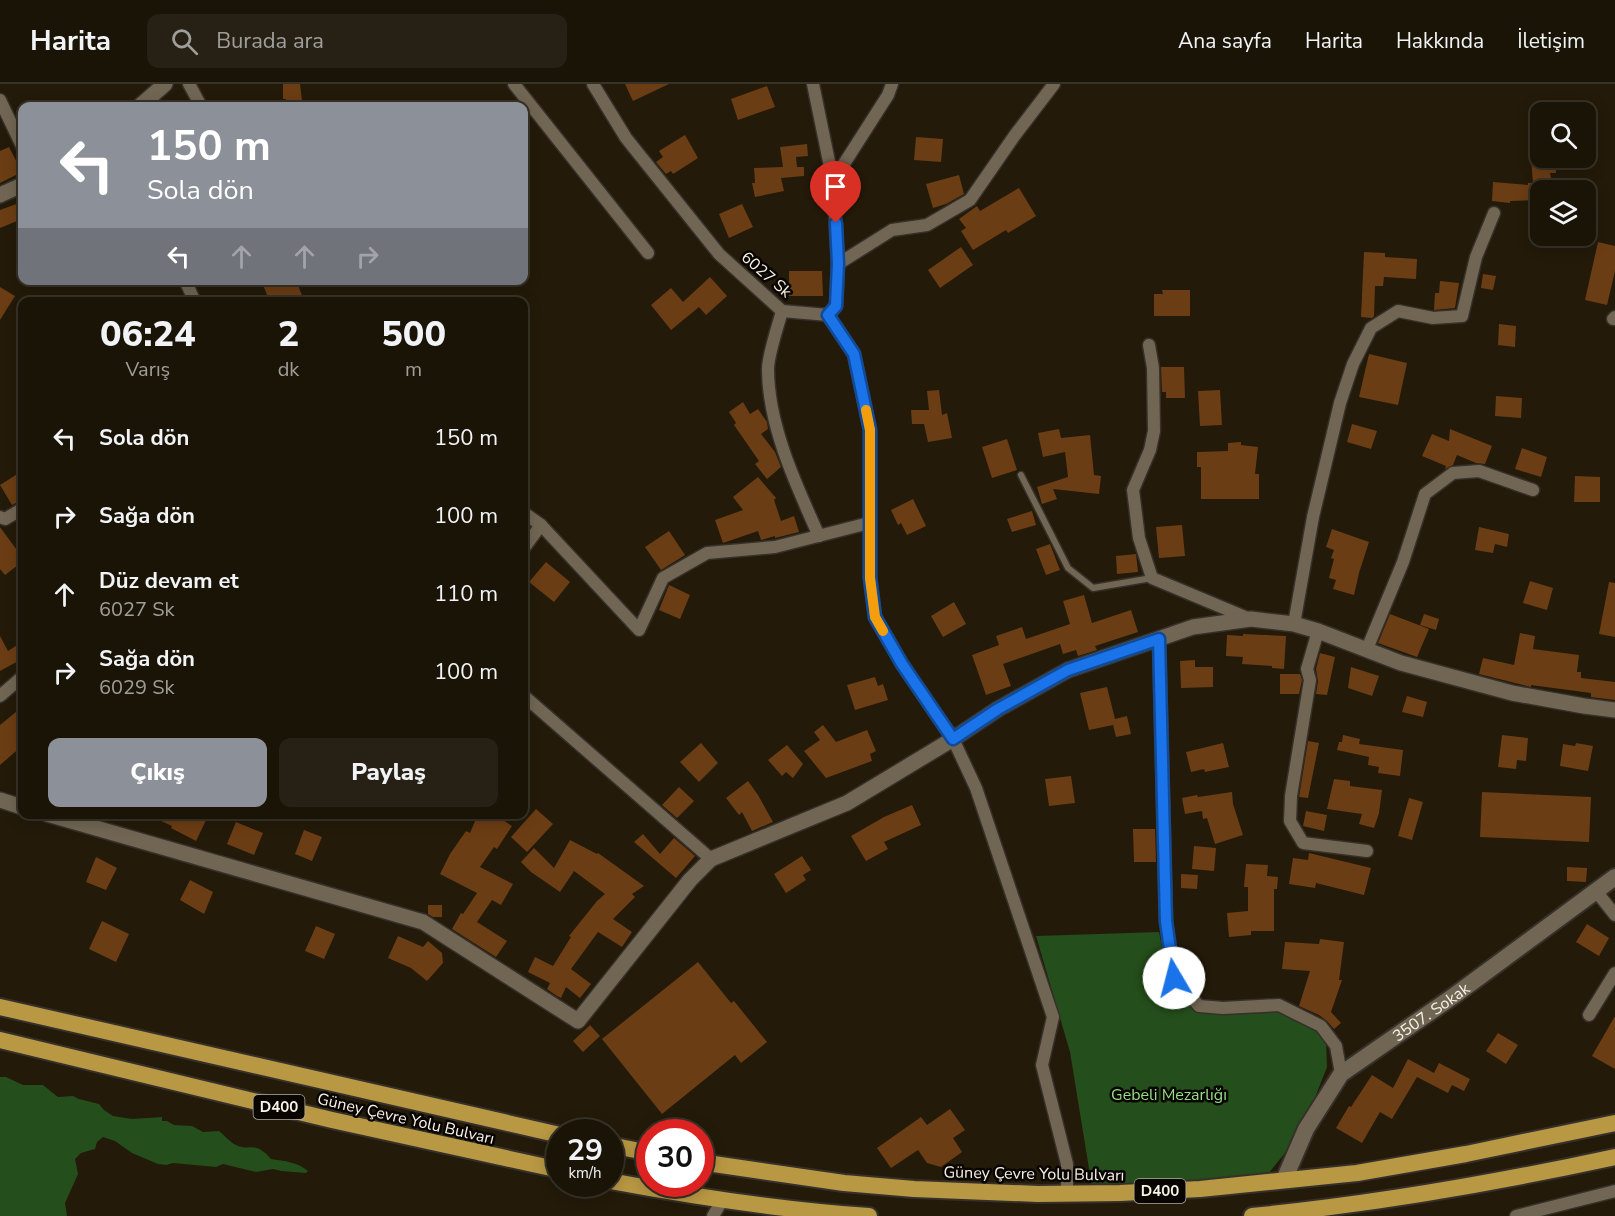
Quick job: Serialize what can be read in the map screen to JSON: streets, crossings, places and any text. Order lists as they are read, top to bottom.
{
  "streets": {
    "highway": ["D400", "Güney Çevre Yolu Bulvarı"],
    "main road": ["3507. Sokak"],
    "street": ["6027 Sk"]
  },
  "crossings": [
    ["3507. Sokak", "Güney Çevre Yolu Bulvarı"]
  ],
  "parks": ["Gebeli Mezarlığı"],
  "page": {
    "header": "Harita",
    "search": "Burada ara",
    "nav": [
      "Ana sayfa",
      "Harita",
      "Hakkında",
      "İletişim"
    ],
    "turn": ["150 m", "Sola dön"],
    "eta": [
      "06:24",
      "Varış",
      "2",
      "dk",
      "500",
      "m"
    ],
    "list": [
      {
        "name": "Sola dön",
        "value": "150 m"
      },
      {
        "name": "Sağa dön",
        "value": "100 m"
      },
      {
        "name": "Düz devam et",
        "note": "6027 Sk",
        "value": "110 m"
      },
      {
        "name": "Sağa dön",
        "note": "6029 Sk",
        "value": "100 m"
      }
    ],
    "buttons": ["Çıkış", "Paylaş"],
    "speed": "29 km/h",
    "limit": "30"
  }
}
